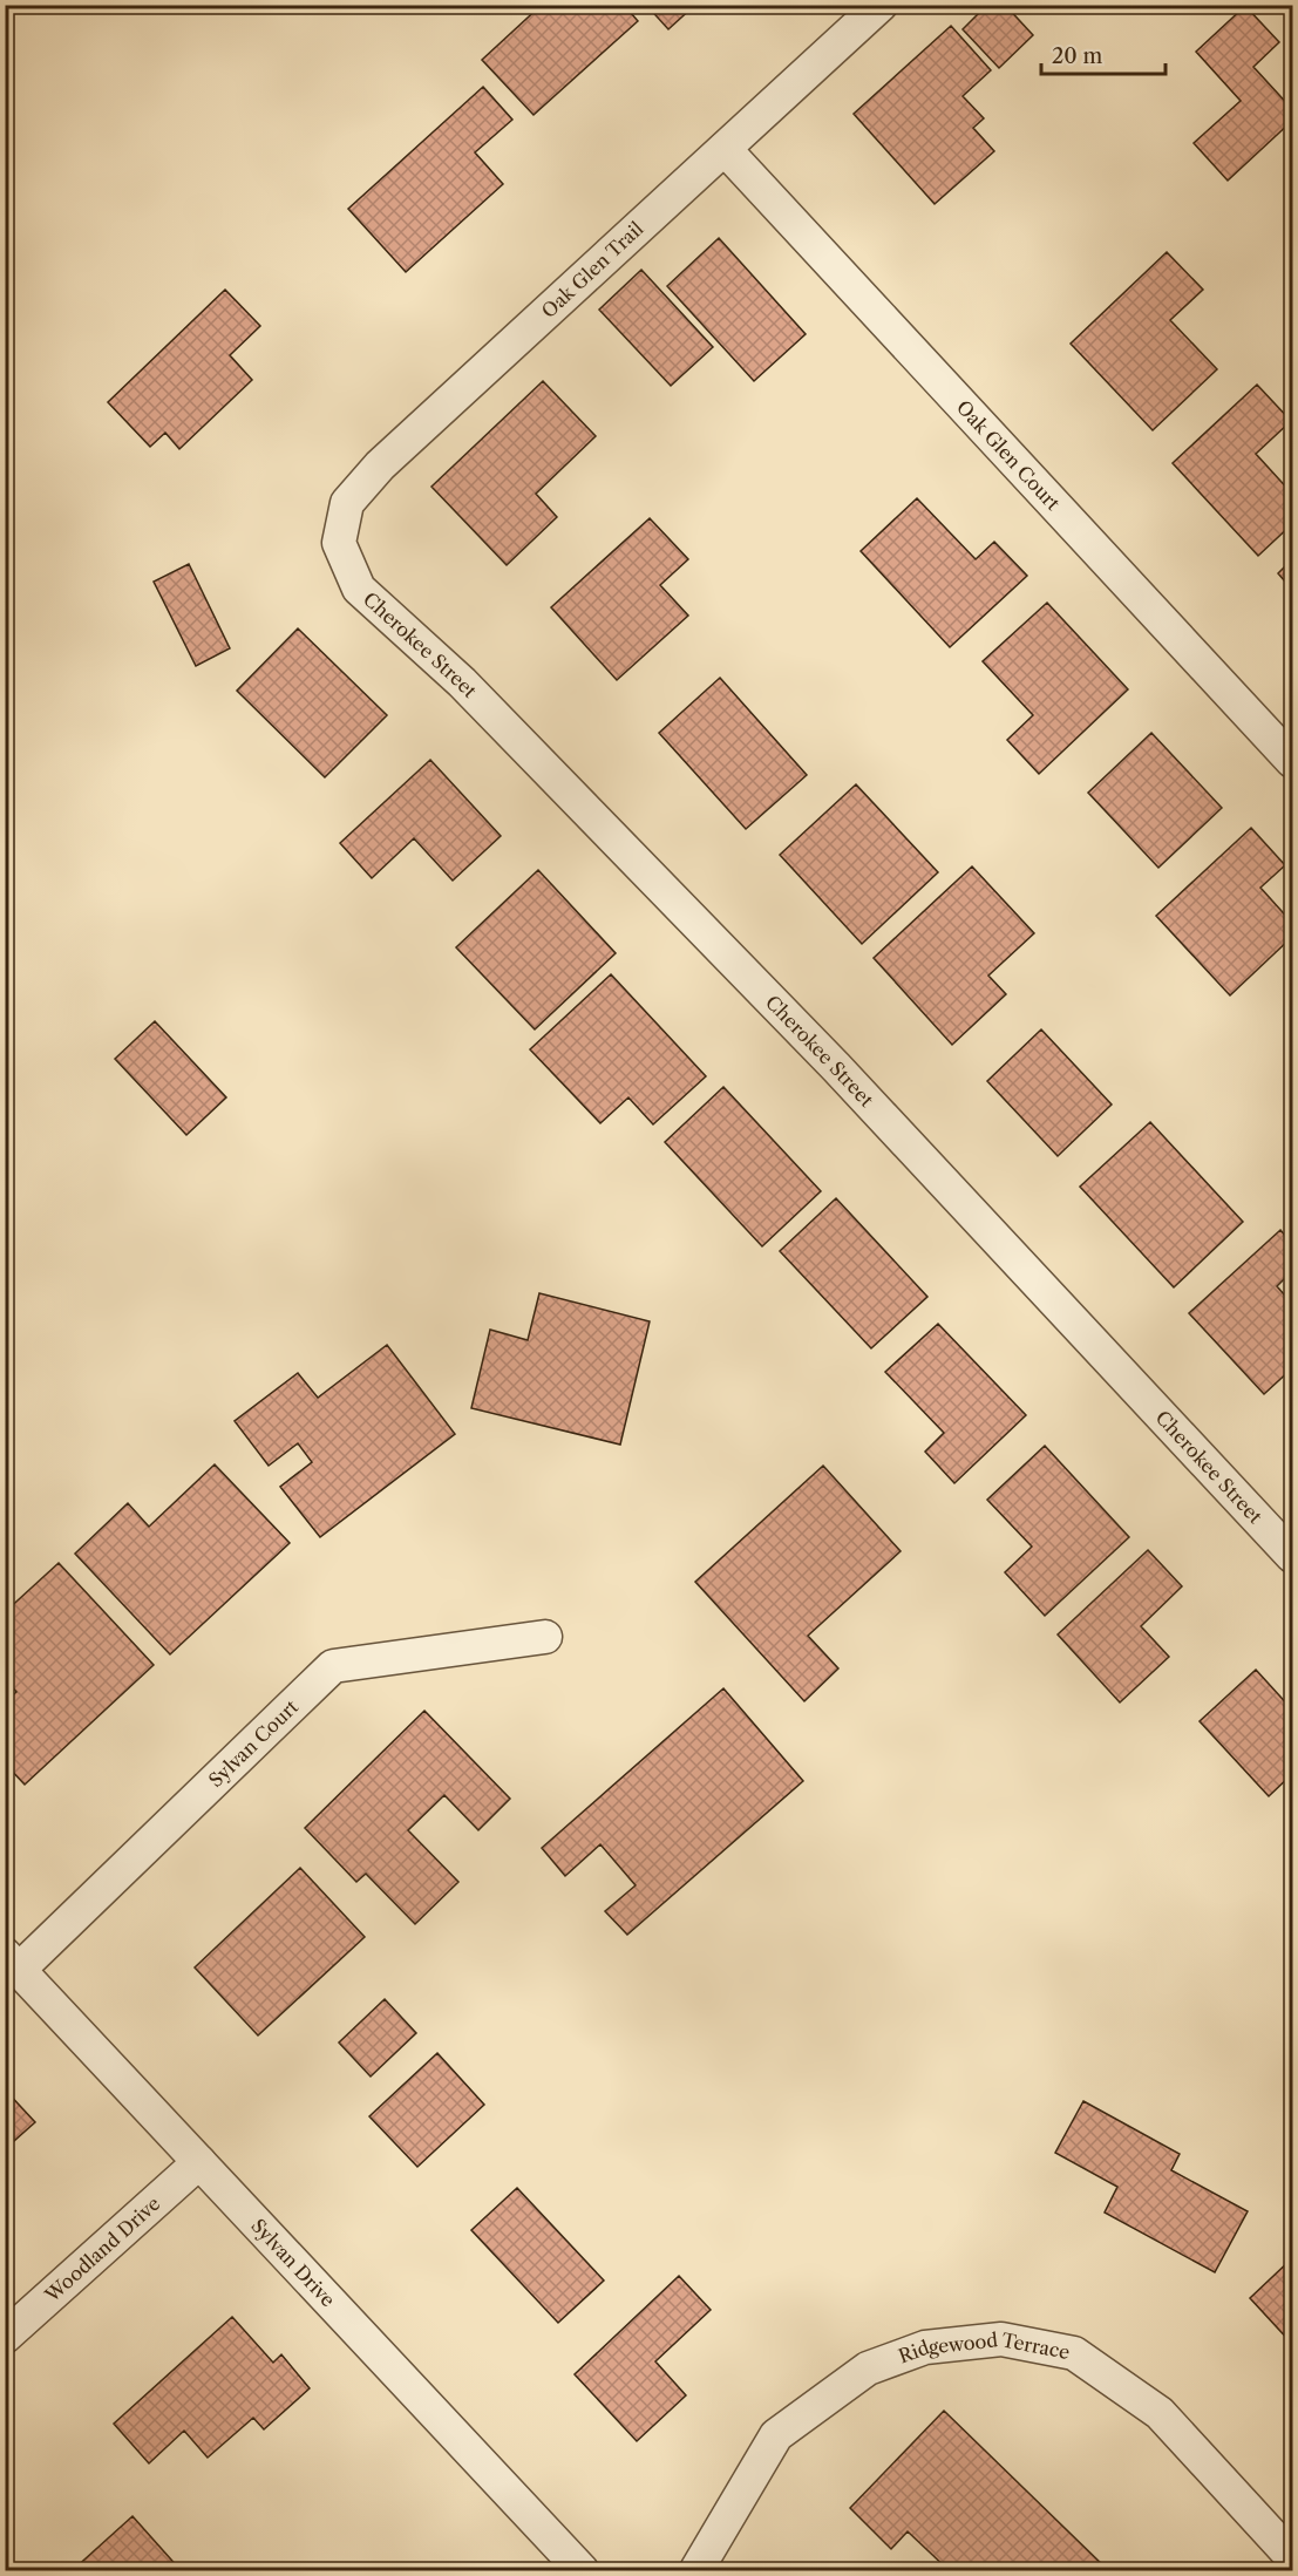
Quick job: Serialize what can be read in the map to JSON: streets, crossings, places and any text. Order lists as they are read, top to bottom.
{
  "streets": {
    "street": [
      "Oak Glen Trail",
      "Oak Glen Court",
      "Cherokee Street",
      "Sylvan Court",
      "Woodland Drive",
      "Sylvan Drive",
      "Ridgewood Terrace"
    ]
  },
  "crossings": [
    ["Oak Glen Trail", "Oak Glen Court"],
    ["Oak Glen Trail", "Cherokee Street"],
    ["Sylvan Court", "Sylvan Drive"],
    ["Woodland Drive", "Sylvan Drive"]
  ],
  "scale_bar": "20 m"
}
